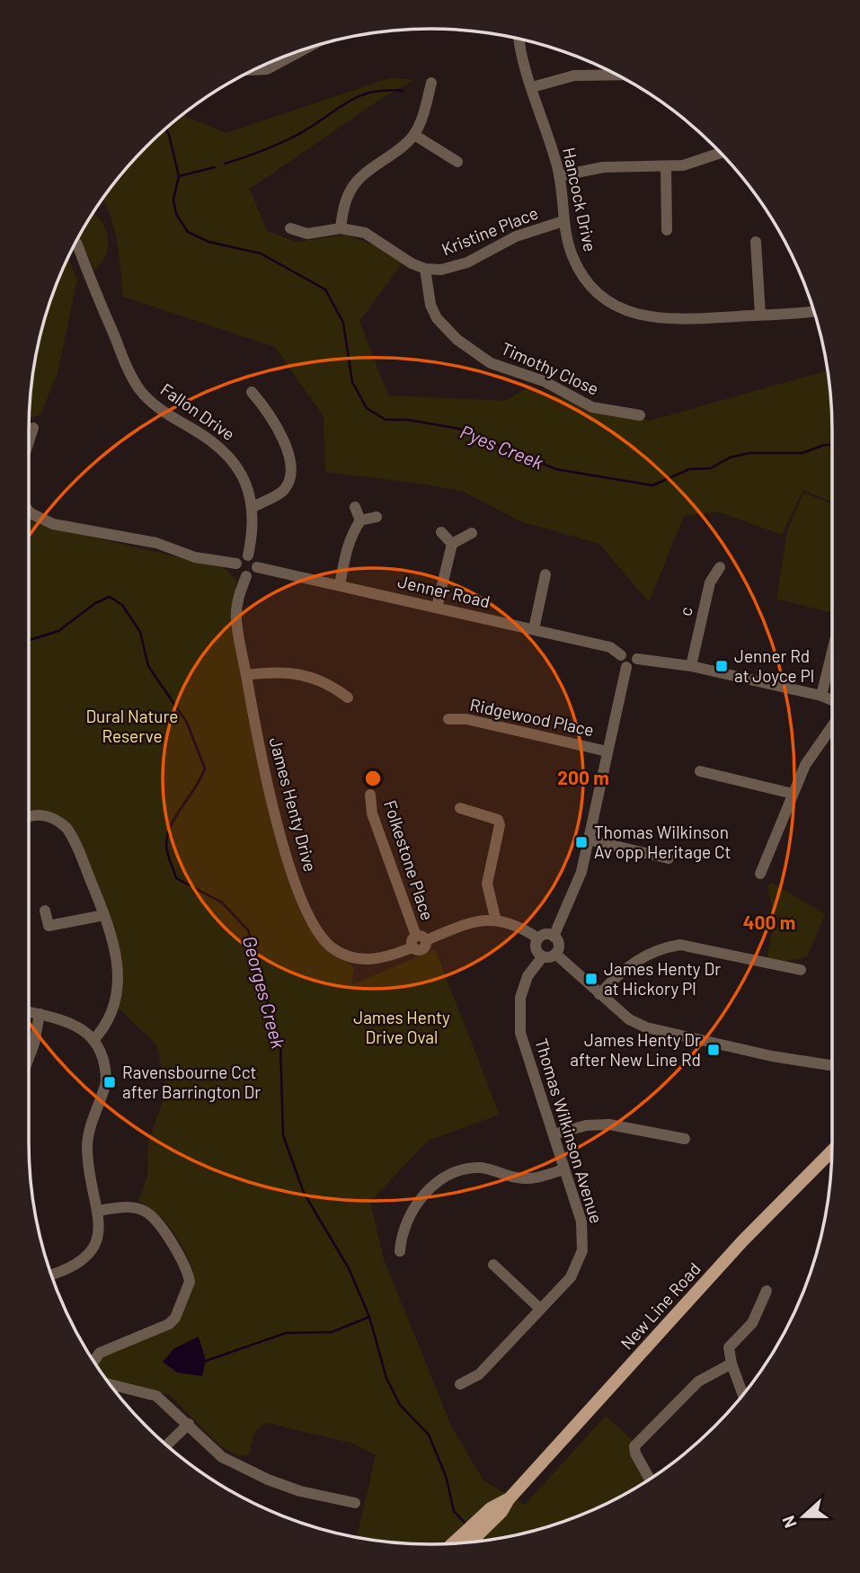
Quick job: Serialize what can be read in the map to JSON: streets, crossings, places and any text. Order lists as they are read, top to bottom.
{
  "streets": {
    "main road": ["New Line Road"],
    "street": [
      "Hancock Drive",
      "Kristine Place",
      "Timothy Close",
      "Fallon Drive",
      "Jenner Road",
      "c",
      "Ridgewood Place",
      "James Henty Drive",
      "Folkestone Place",
      "Thomas Wilkinson Avenue"
    ]
  },
  "crossings": [
    ["Hancock Drive", "Kristine Place"],
    ["Kristine Place", "Timothy Close"],
    ["Fallon Drive", "Jenner Road"],
    ["Fallon Drive", "James Henty Drive"],
    ["Jenner Road", "James Henty Drive"],
    ["James Henty Drive", "Folkestone Place"]
  ],
  "water": ["Pyes Creek", "Georges Creek"],
  "parks": ["Dural Nature Reserve", "James Henty Drive Oval"],
  "places": {
    "transit": [
      "Jenner Rd at Joyce Pl",
      "Thomas Wilkinson Av opp Heritage Ct",
      "James Henty Dr at Hickory Pl",
      "James Henty Dr after New Line Rd",
      "Ravensbourne Cct after Barrington Dr"
    ]
  },
  "north": "left",
  "rings": ["200 m", "400 m"]
}
